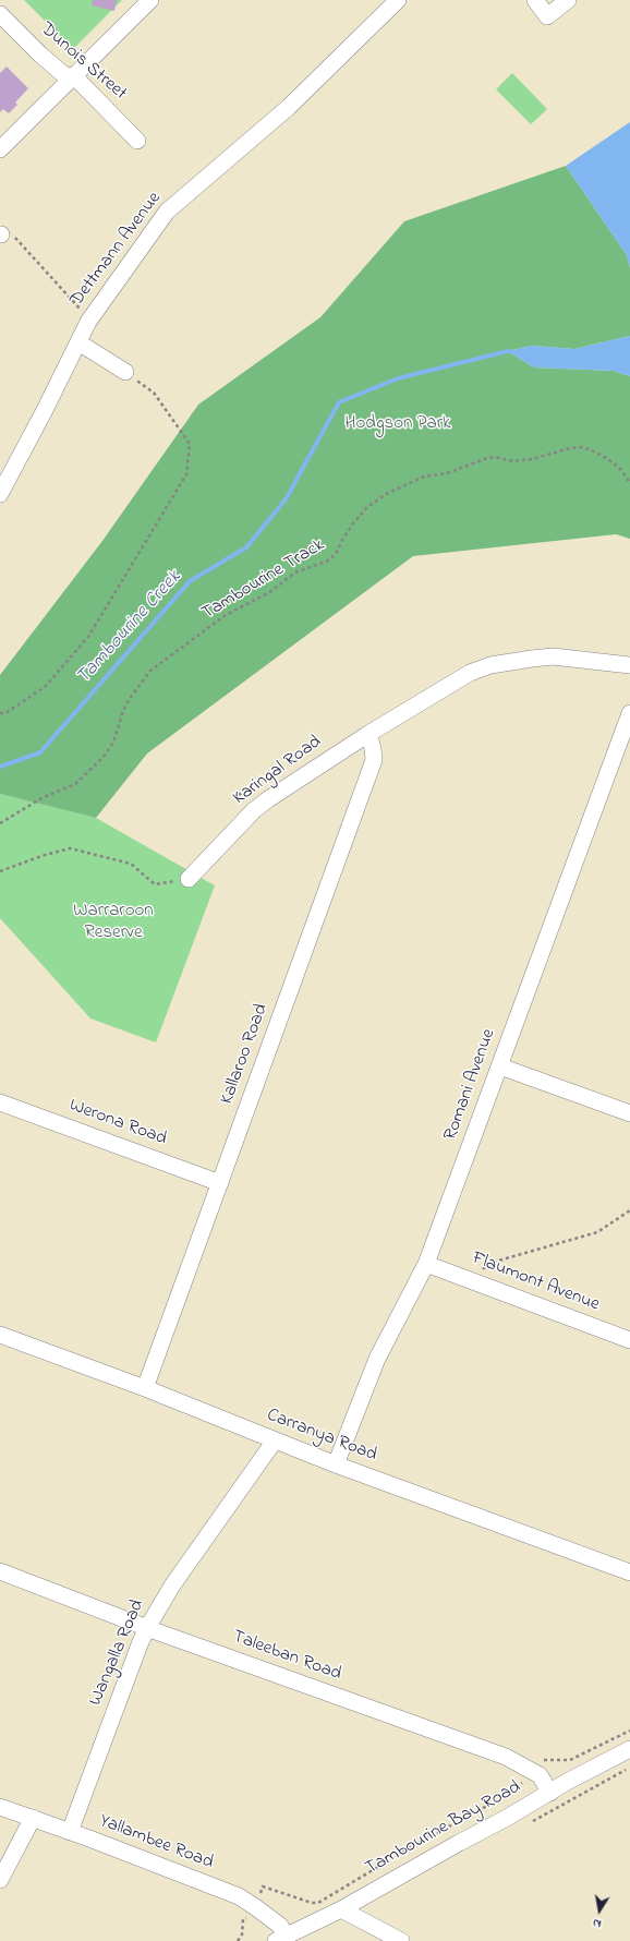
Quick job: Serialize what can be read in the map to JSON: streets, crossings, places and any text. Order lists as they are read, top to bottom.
{
  "streets": {
    "street": [
      "Dunois Street",
      "Dettmann Avenue",
      "Karingal Road",
      "Kallaroo Road",
      "Romani Avenue",
      "Werona Road",
      "Flaumont Avenue",
      "Carranya Road",
      "Wangalla Road",
      "Taleeban Road",
      "Tambourine Bay Road",
      "Yallambee Road"
    ],
    "path": ["Tambourine Track"]
  },
  "crossings": [
    ["Karingal Road", "Kallaroo Road"],
    ["Kallaroo Road", "Werona Road"],
    ["Kallaroo Road", "Carranya Road"],
    ["Romani Avenue", "Flaumont Avenue"],
    ["Romani Avenue", "Carranya Road"],
    ["Carranya Road", "Wangalla Road"],
    ["Wangalla Road", "Taleeban Road"],
    ["Wangalla Road", "Yallambee Road"],
    ["Taleeban Road", "Tambourine Bay Road"],
    ["Tambourine Bay Road", "Yallambee Road"]
  ],
  "water": ["Tambourine Creek"],
  "parks": ["Hodgson Park", "Warraroon Reserve"],
  "north": "bottom"
}
